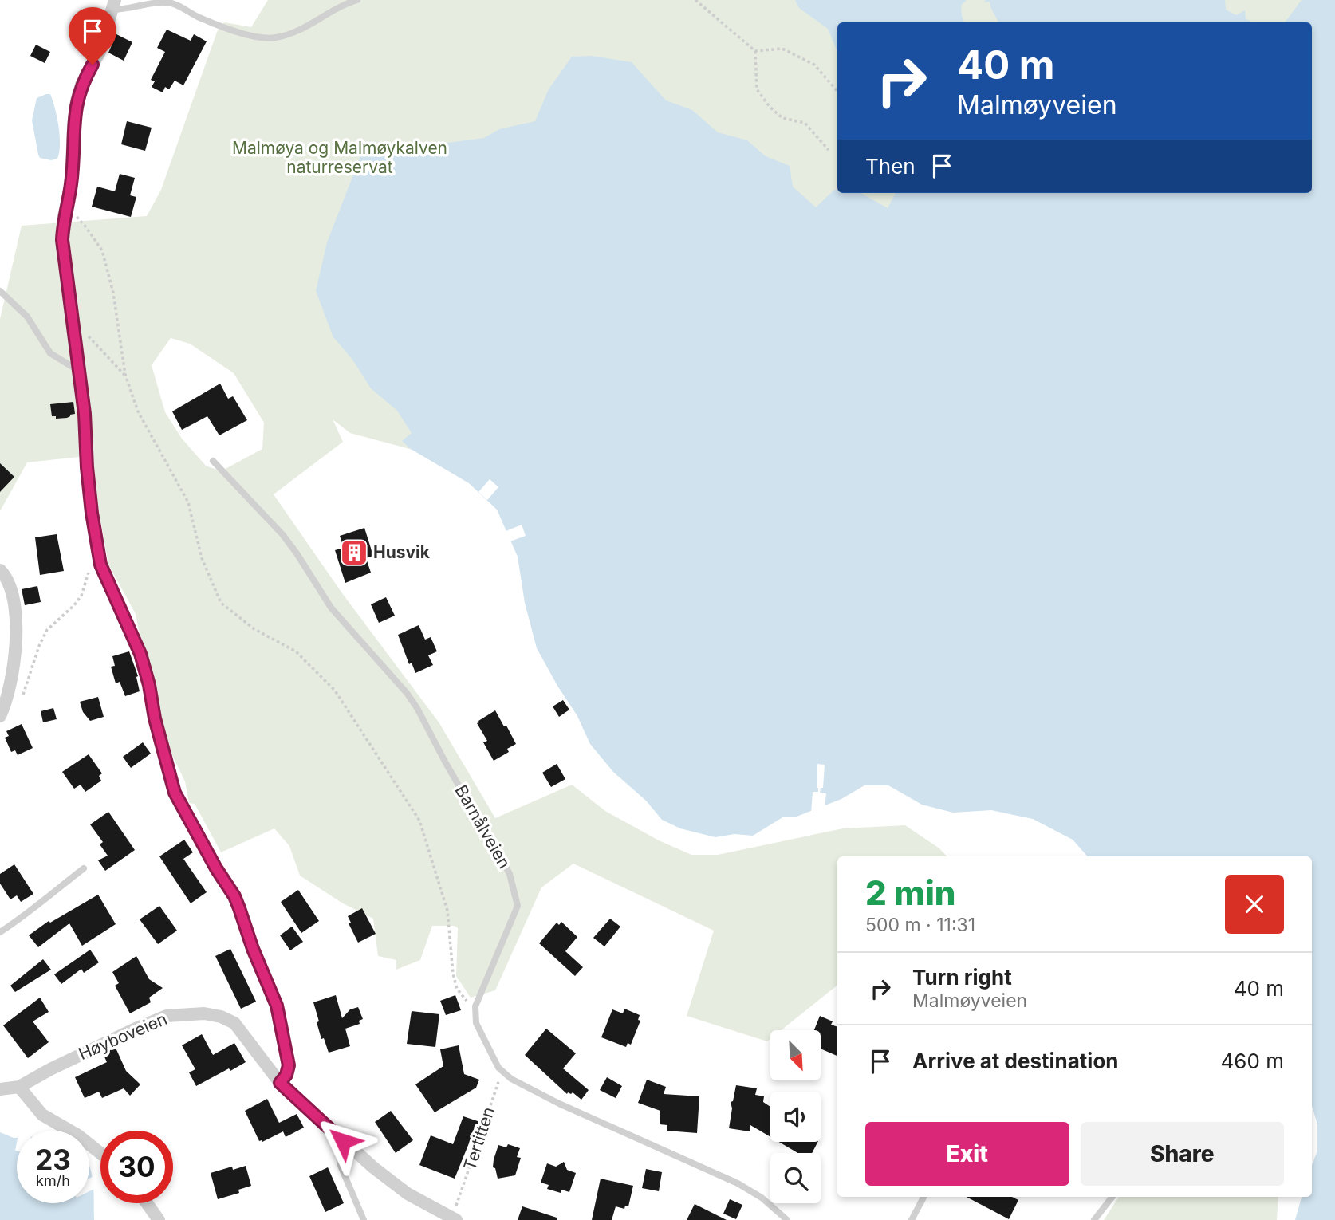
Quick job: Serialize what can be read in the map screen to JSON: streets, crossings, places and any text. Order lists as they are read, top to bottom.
{
  "streets": {
    "street": ["Høyboveien"],
    "lane": ["Barnålveien"],
    "path": ["Tertitten"]
  },
  "parks": ["Malmøya og Malmøykalven naturreservat"],
  "places": {
    "building": ["Husvik"]
  },
  "north": "bottom right",
  "page": {
    "turn": ["40 m", "Malmøyveien"],
    "then": "Then",
    "heading": ["2 min", "500 m · 11:31"],
    "list": [
      {
        "name": "Turn right",
        "note": "Malmøyveien",
        "value": "40 m"
      },
      {
        "name": "Arrive at destination",
        "value": "460 m"
      }
    ],
    "buttons": ["Exit", "Share"],
    "speed": "23 km/h",
    "limit": "30"
  }
}
